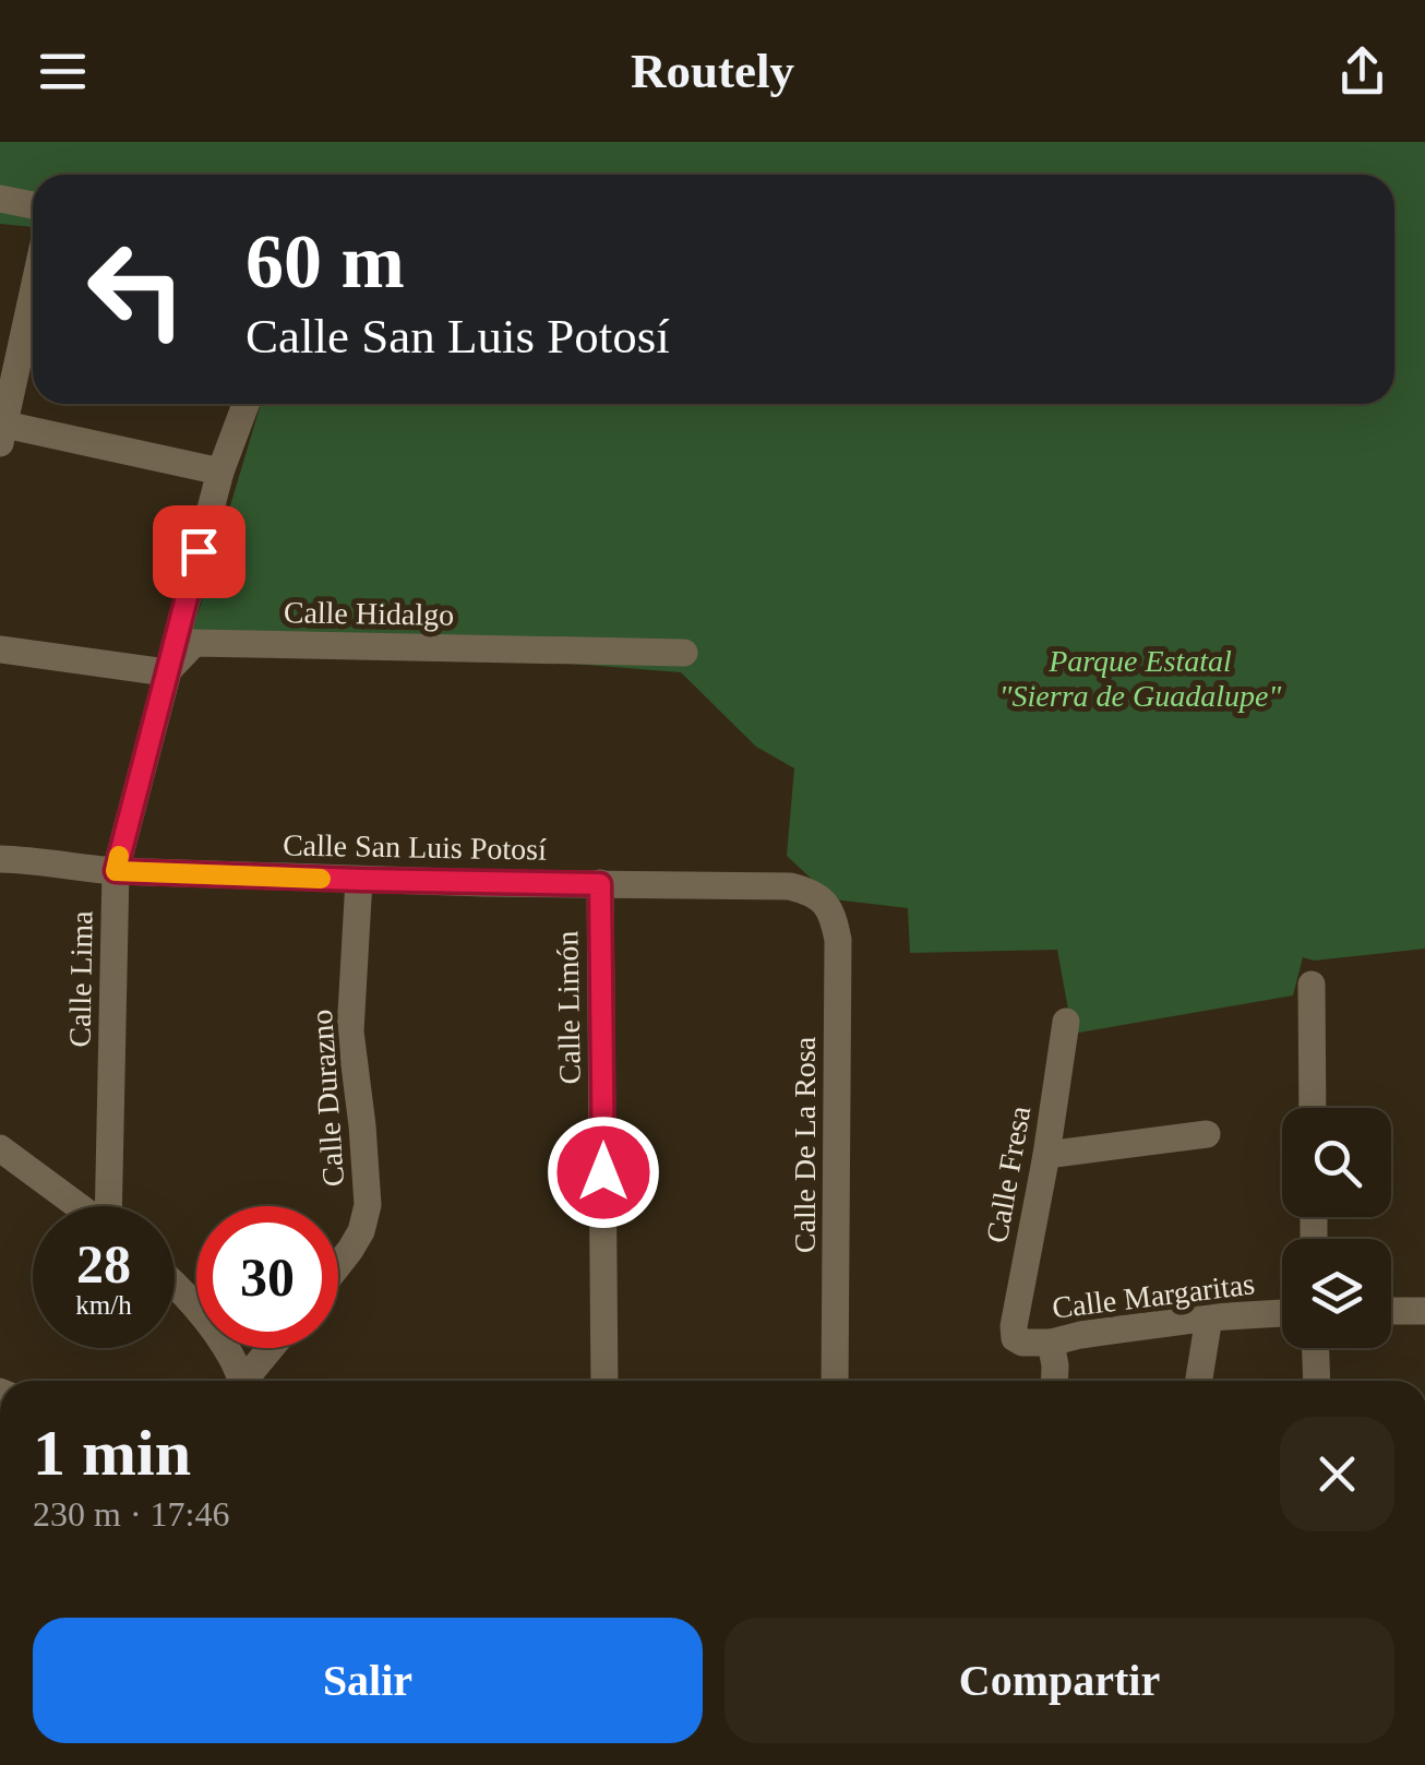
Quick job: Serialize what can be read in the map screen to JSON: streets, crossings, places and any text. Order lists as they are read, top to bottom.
{
  "streets": {
    "street": [
      "Calle Hidalgo",
      "Calle San Luis Potosí",
      "Calle Lima",
      "Calle Limón",
      "Calle Durazno",
      "Calle De La Rosa",
      "Calle Fresa",
      "Calle Margaritas"
    ]
  },
  "crossings": [
    ["Calle Hidalgo", "Calle Lima"],
    ["Calle San Luis Potosí", "Calle Lima"],
    ["Calle San Luis Potosí", "Calle Limón"],
    ["Calle San Luis Potosí", "Calle Durazno"],
    ["Calle San Luis Potosí", "Calle De La Rosa"],
    ["Calle Fresa", "Calle Margaritas"]
  ],
  "parks": ["Parque Estatal \"Sierra de Guadalupe\""],
  "page": {
    "header": "Routely",
    "turn": ["60 m", "Calle San Luis Potosí"],
    "speed": "28 km/h",
    "limit": "30",
    "heading": ["1 min", "230 m · 17:46"],
    "buttons": ["Salir", "Compartir"]
  }
}
